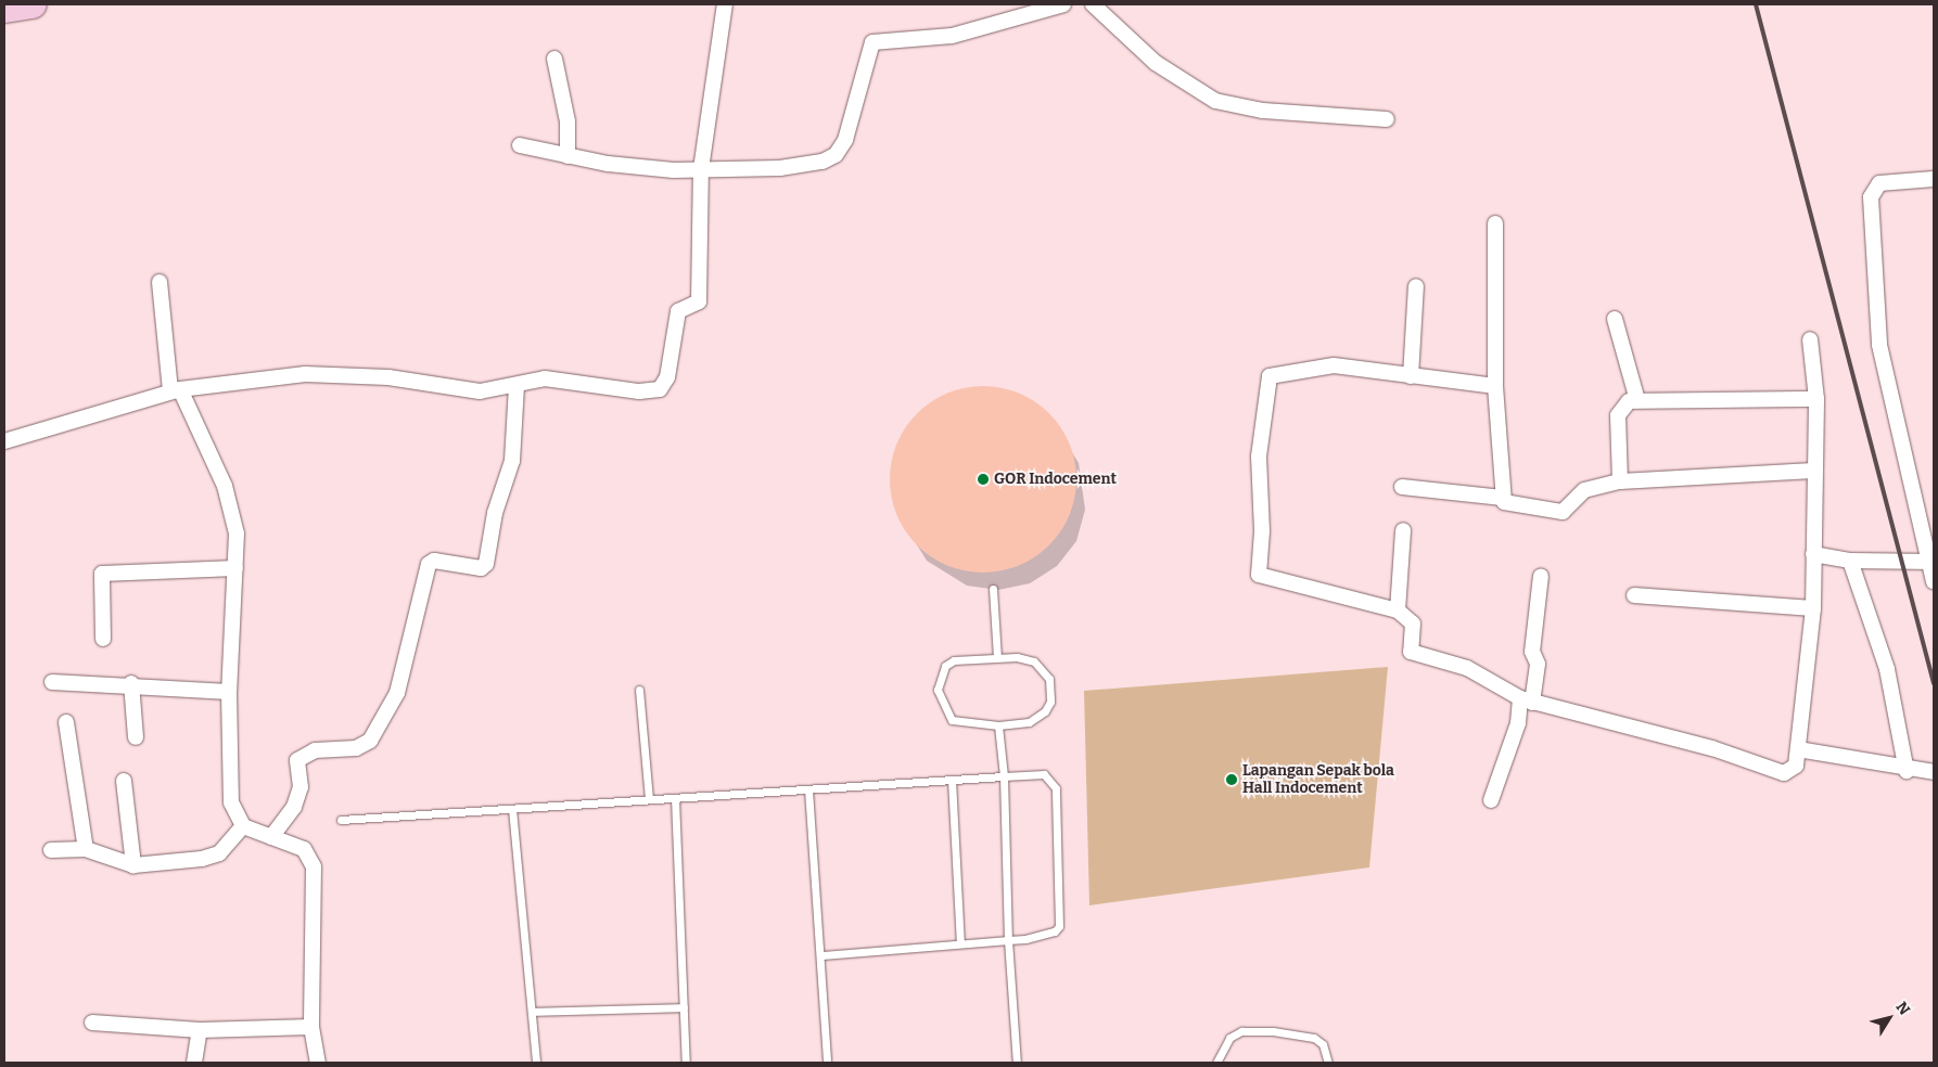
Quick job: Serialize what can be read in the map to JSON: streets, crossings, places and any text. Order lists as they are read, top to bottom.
{
  "places": ["GOR Indocement", "Lapangan Sepak bola Hall Indocement"],
  "north": "top right"
}
